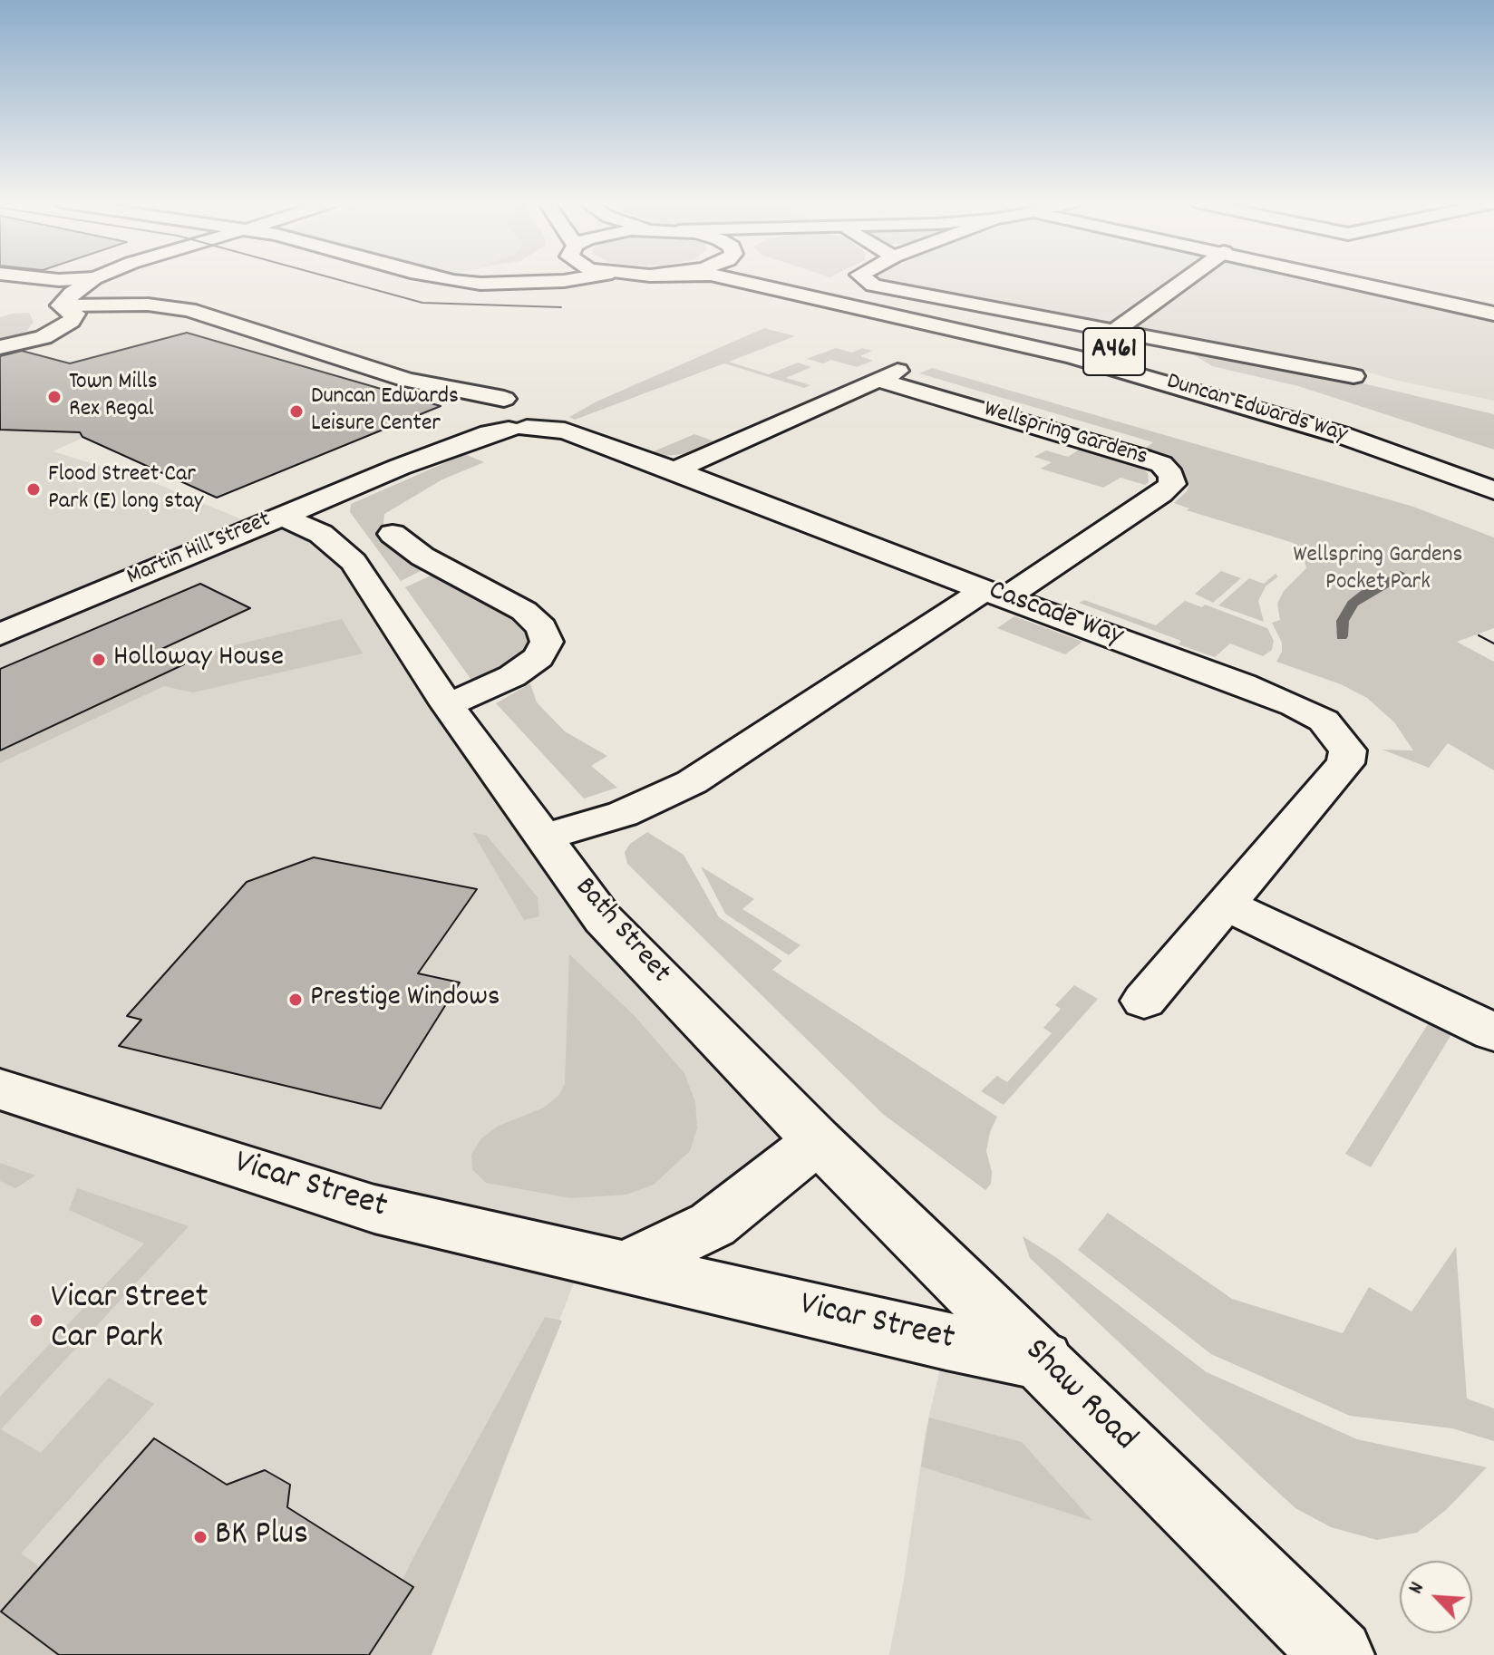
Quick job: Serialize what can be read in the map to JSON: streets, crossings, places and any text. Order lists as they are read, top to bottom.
{
  "streets": {
    "main road": [
      "A461",
      "Duncan Edwards Way",
      "Wellspring Gardens",
      "Martin Hill Street",
      "Cascade Way",
      "Bath Street",
      "Vicar Street",
      "Shaw Road"
    ]
  },
  "crossings": [
    ["Wellspring Gardens", "Cascade Way"],
    ["Martin Hill Street", "Cascade Way"],
    ["Martin Hill Street", "Bath Street"],
    ["Bath Street", "Shaw Road"],
    ["Vicar Street", "Shaw Road"]
  ],
  "parks": ["Wellspring Gardens Pocket Park"],
  "places": [
    "Town Mills Rex Regal",
    "Duncan Edwards Leisure Center",
    "Flood Street Car Park (E) long stay",
    "Holloway House",
    "Prestige Windows",
    "Vicar Street Car Park",
    "BK Plus"
  ],
  "north": "top left"
}
